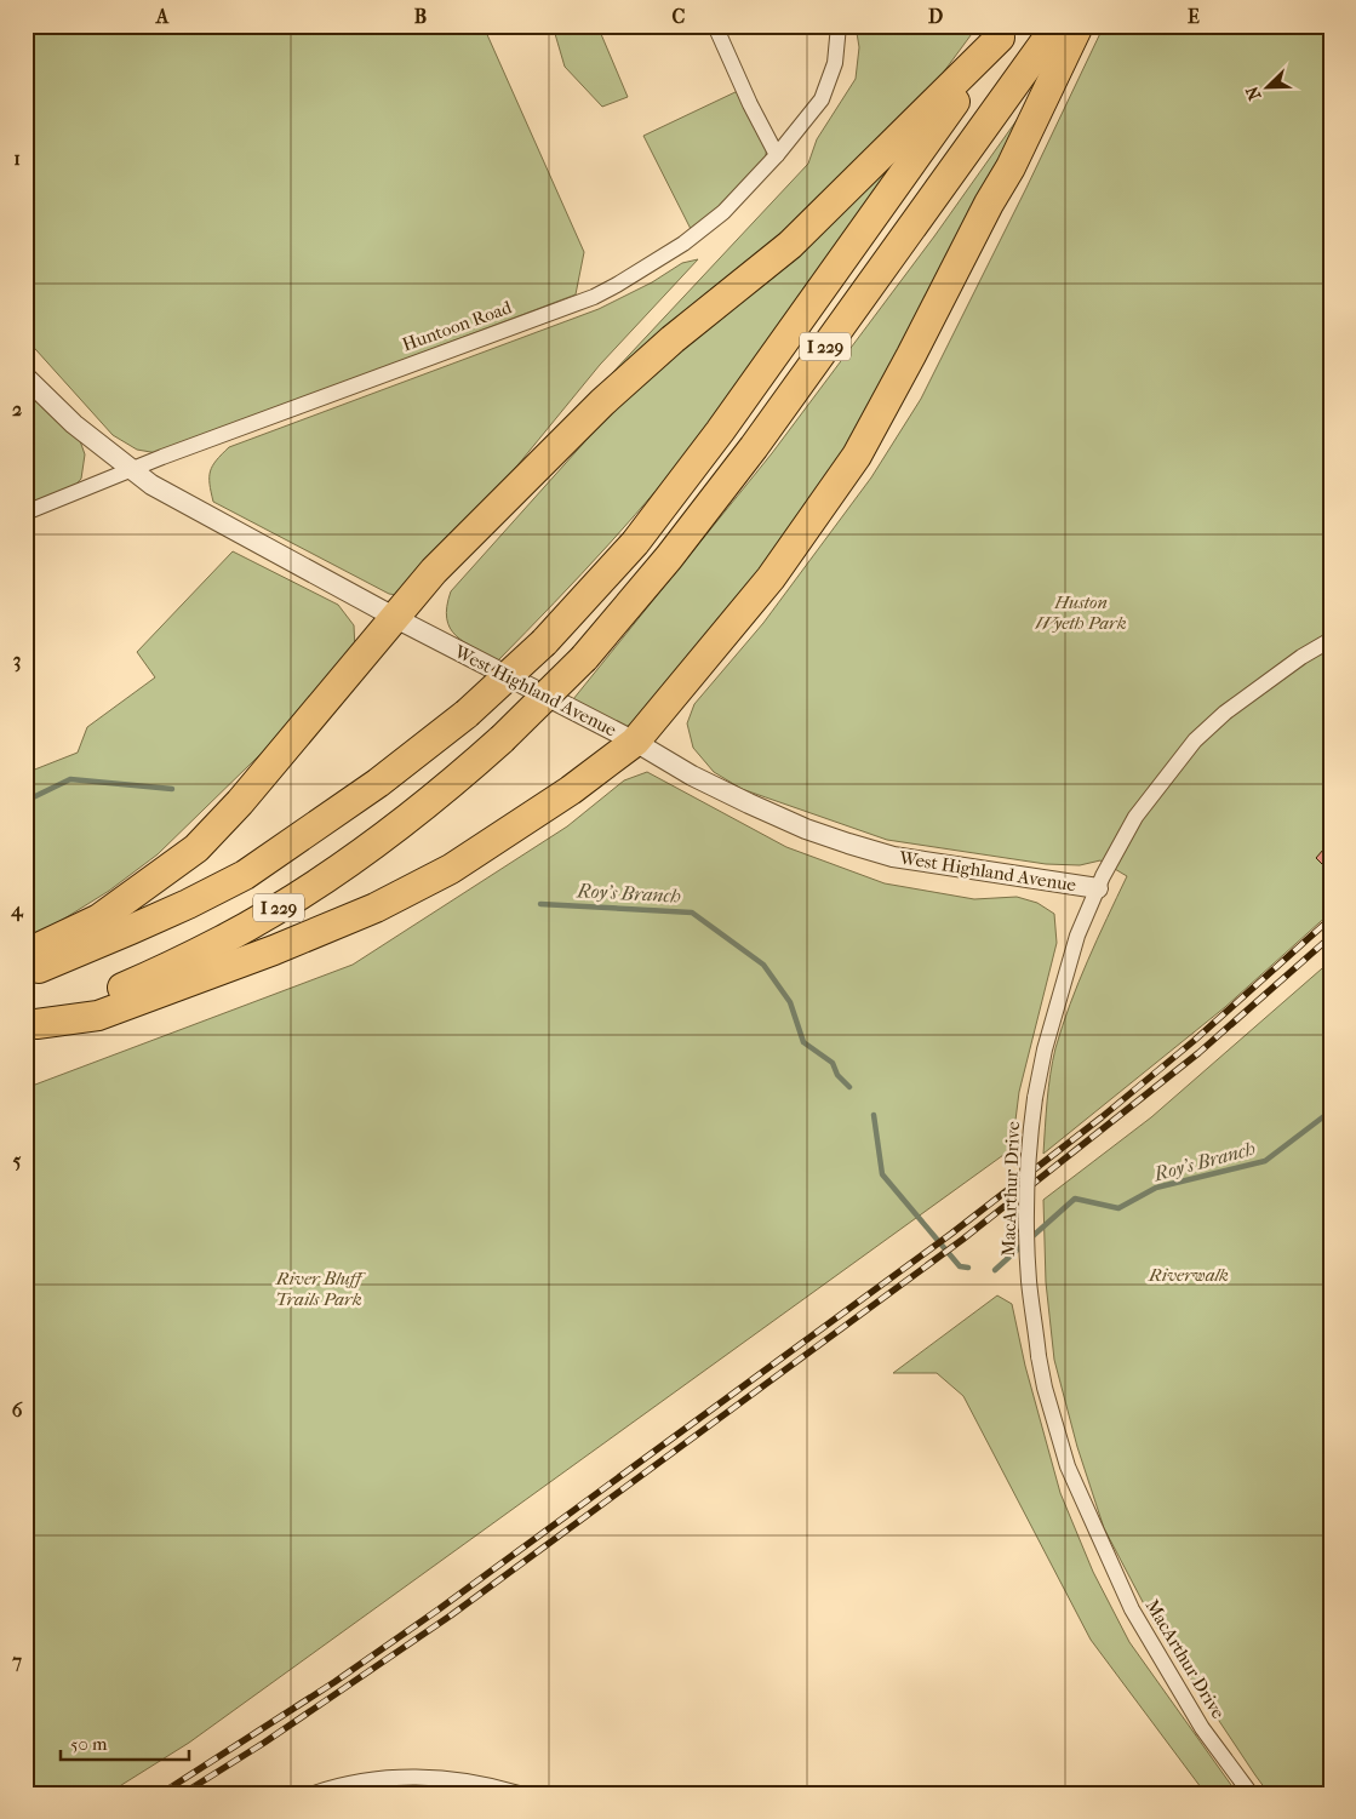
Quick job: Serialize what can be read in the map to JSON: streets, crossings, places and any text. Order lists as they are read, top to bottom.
{
  "streets": {
    "highway": ["I 229"],
    "street": ["Huntoon Road", "West Highland Avenue", "MacArthur Drive"]
  },
  "crossings": [
    ["Huntoon Road", "West Highland Avenue"],
    ["West Highland Avenue", "MacArthur Drive"]
  ],
  "water": ["Roy's Branch"],
  "parks": ["Huston Wyeth Park", "Riverwalk", "River Bluff Trails Park"],
  "scale_bar": "50 m",
  "north": "bottom left",
  "grid": {
    "columns": [
      "A",
      "B",
      "C",
      "D",
      "E"
    ],
    "rows": [
      "1",
      "2",
      "3",
      "4",
      "5",
      "6",
      "7"
    ]
  }
}
